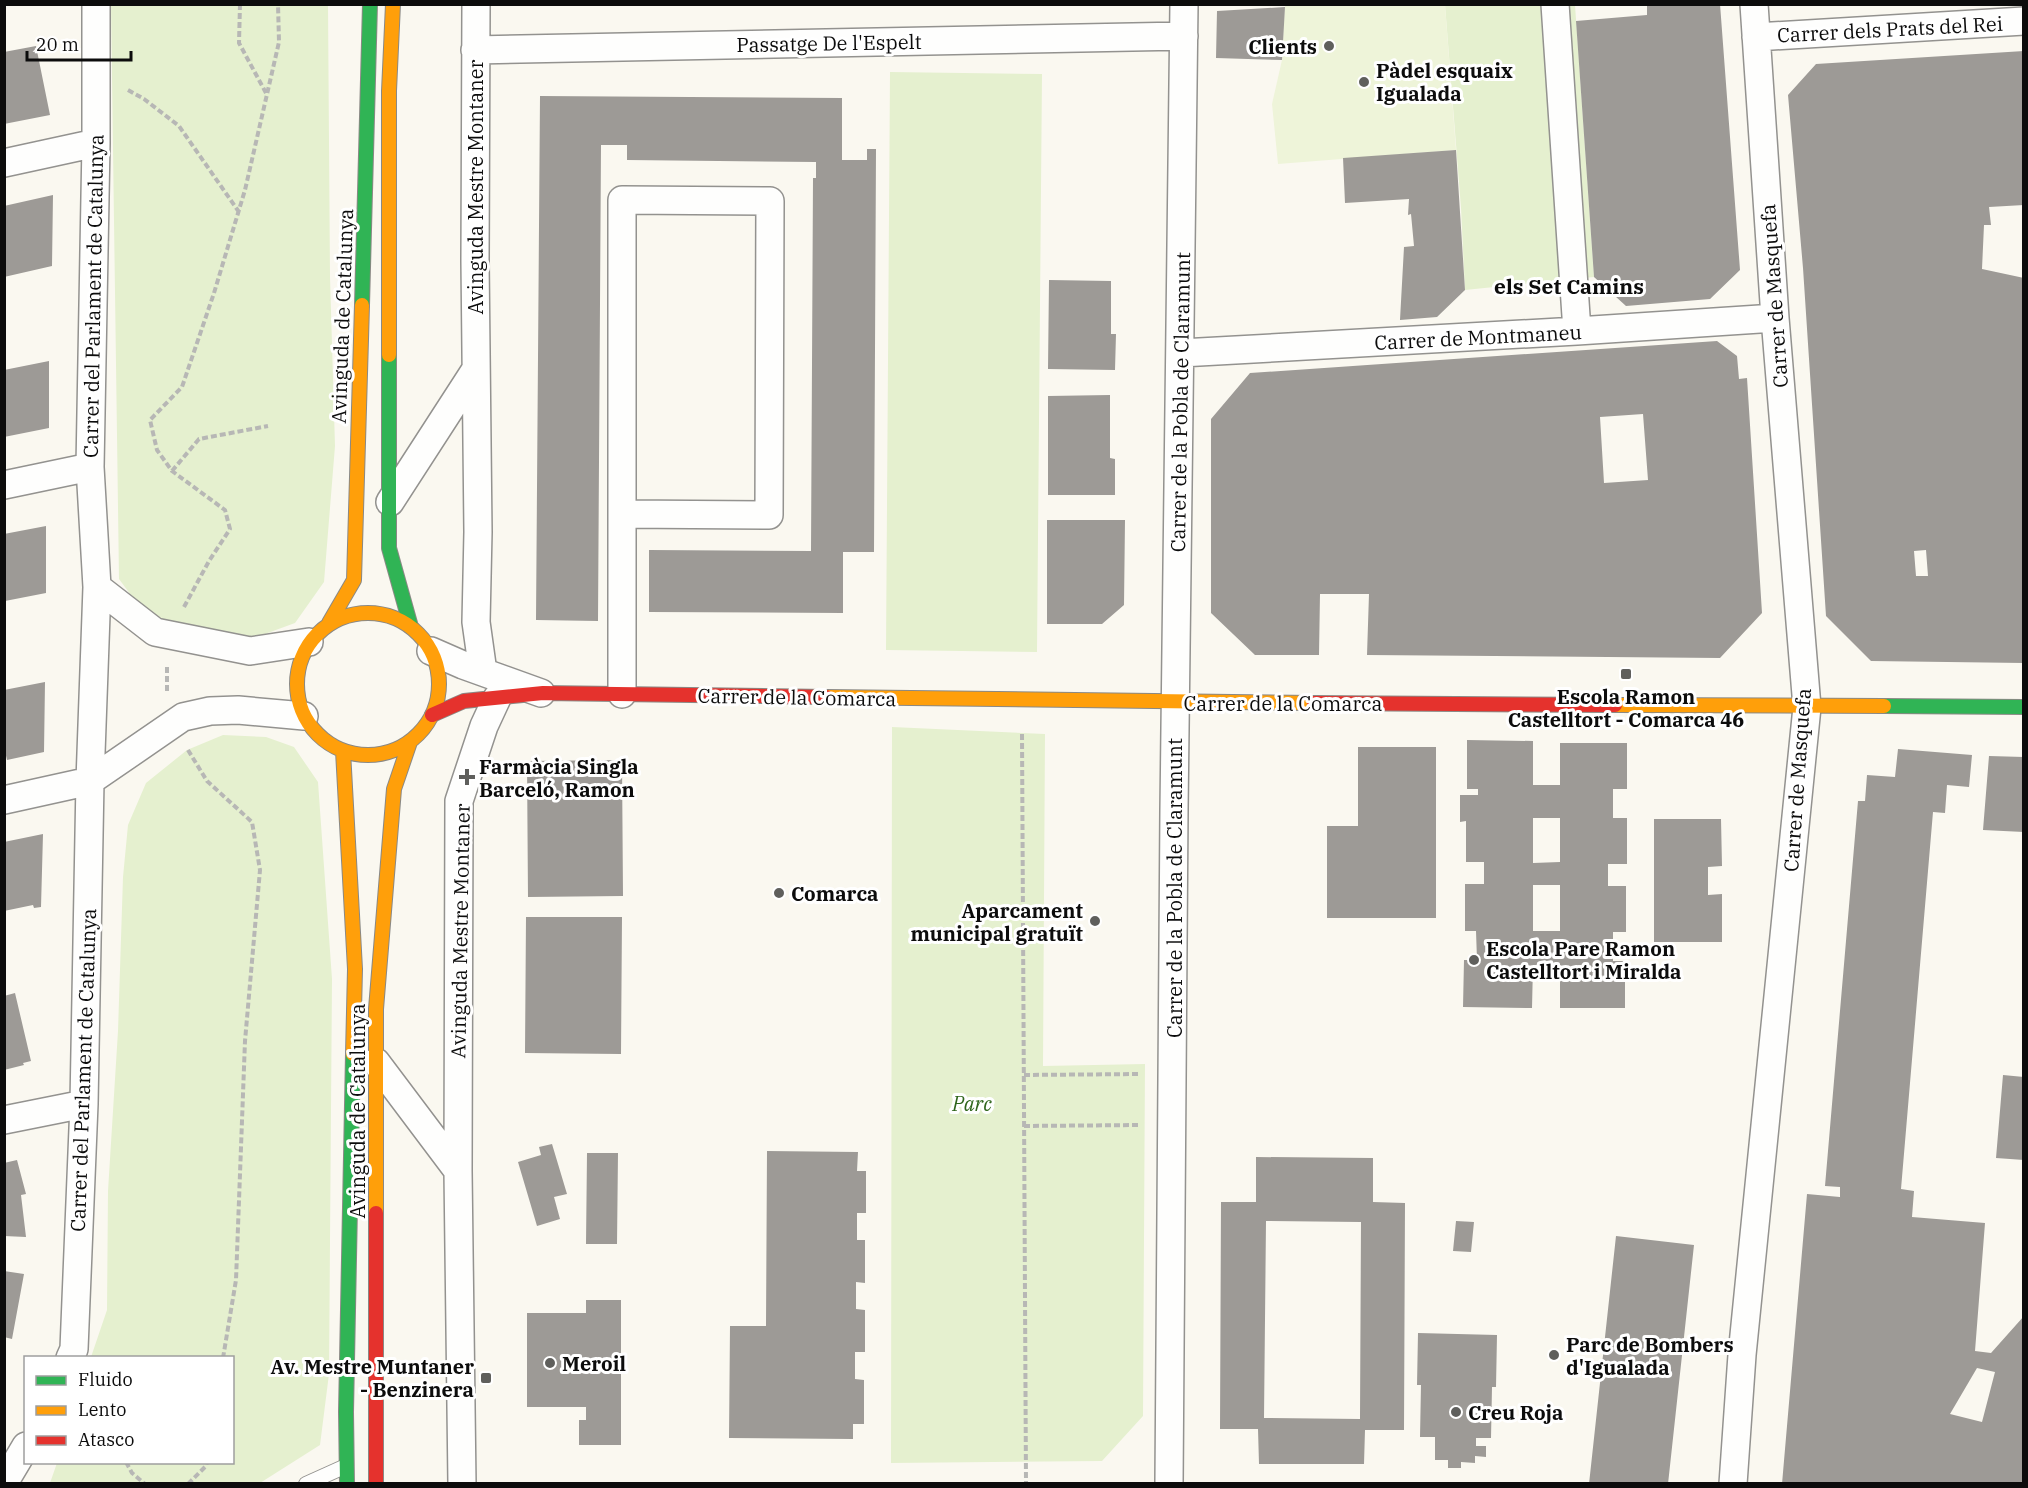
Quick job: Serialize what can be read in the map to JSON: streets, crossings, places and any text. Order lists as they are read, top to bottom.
{
  "streets": {
    "street": [
      "Carrer dels Prats del Rei",
      "Passatge De l'Espelt",
      "Avinguda Mestre Montaner",
      "Carrer del Parlament de Catalunya",
      "Carrer de Masquefa",
      "Avinguda de Catalunya",
      "Carrer de Montmaneu",
      "Carrer de la Pobla de Claramunt",
      "Carrer de la Comarca"
    ]
  },
  "crossings": [
    ["Carrer dels Prats del Rei", "Carrer de Masquefa"],
    ["Passatge De l'Espelt", "Avinguda Mestre Montaner"],
    ["Passatge De l'Espelt", "Carrer de la Pobla de Claramunt"],
    ["Avinguda Mestre Montaner", "Carrer de la Comarca"],
    ["Carrer de Masquefa", "Carrer de Montmaneu"],
    ["Carrer de Masquefa", "Carrer de la Comarca"],
    ["Avinguda de Catalunya", "Carrer de la Comarca"],
    ["Carrer de Montmaneu", "Carrer de la Pobla de Claramunt"],
    ["Carrer de la Pobla de Claramunt", "Carrer de la Comarca"]
  ],
  "districts": ["els Set Camins"],
  "parks": ["Parc"],
  "places": {
    "other": [
      "Clients",
      "Pàdel esquaix Igualada",
      "Comarca",
      "Aparcament municipal gratuït",
      "Escola Pare Ramon Castelltort i Miralda",
      "Parc de Bombers d'Igualada",
      "Meroil",
      "Creu Roja"
    ],
    "transit": ["Escola Ramon Castelltort - Comarca 46", "Av. Mestre Muntaner - Benzinera"],
    "health": ["Farmàcia Singla Barceló, Ramon"]
  },
  "legend": ["Fluido", "Lento", "Atasco"],
  "scale_bar": "20 m"
}
